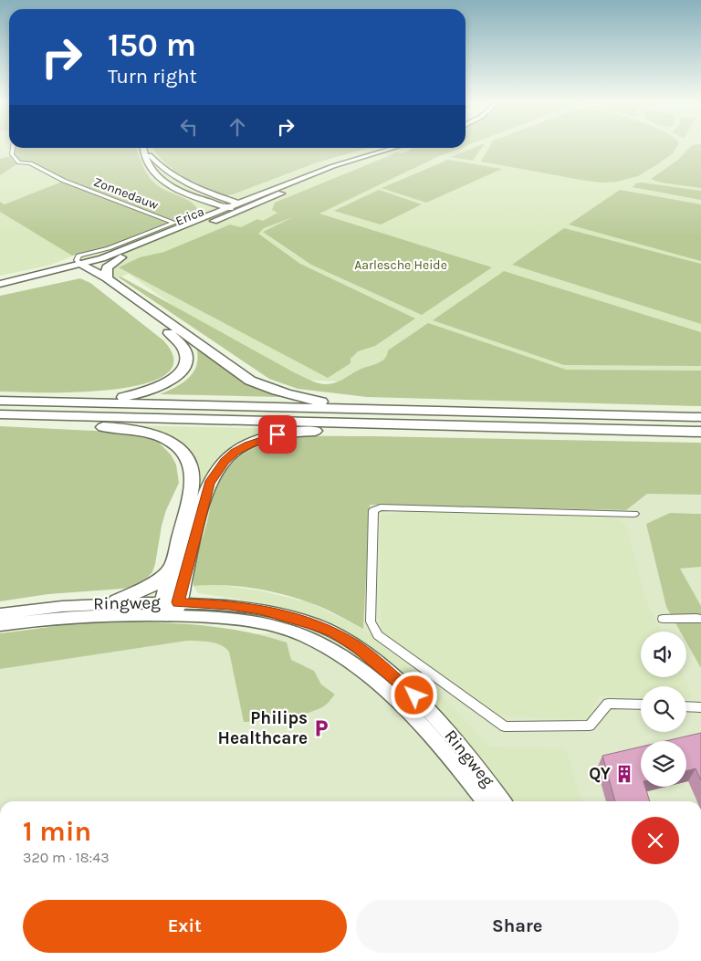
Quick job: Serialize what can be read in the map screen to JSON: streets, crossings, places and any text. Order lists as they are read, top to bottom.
{
  "streets": {
    "main road": ["Erica", "Ringweg"],
    "street": ["Zonnedauw"]
  },
  "crossings": [
    ["Zonnedauw", "Erica"]
  ],
  "parks": ["Aarlesche Heide"],
  "places": {
    "parking": ["Philips Healthcare"],
    "building": ["QY"]
  },
  "page": {
    "turn": ["150 m", "Turn right"],
    "heading": ["1 min", "320 m · 18:43"],
    "buttons": ["Exit", "Share"]
  }
}
